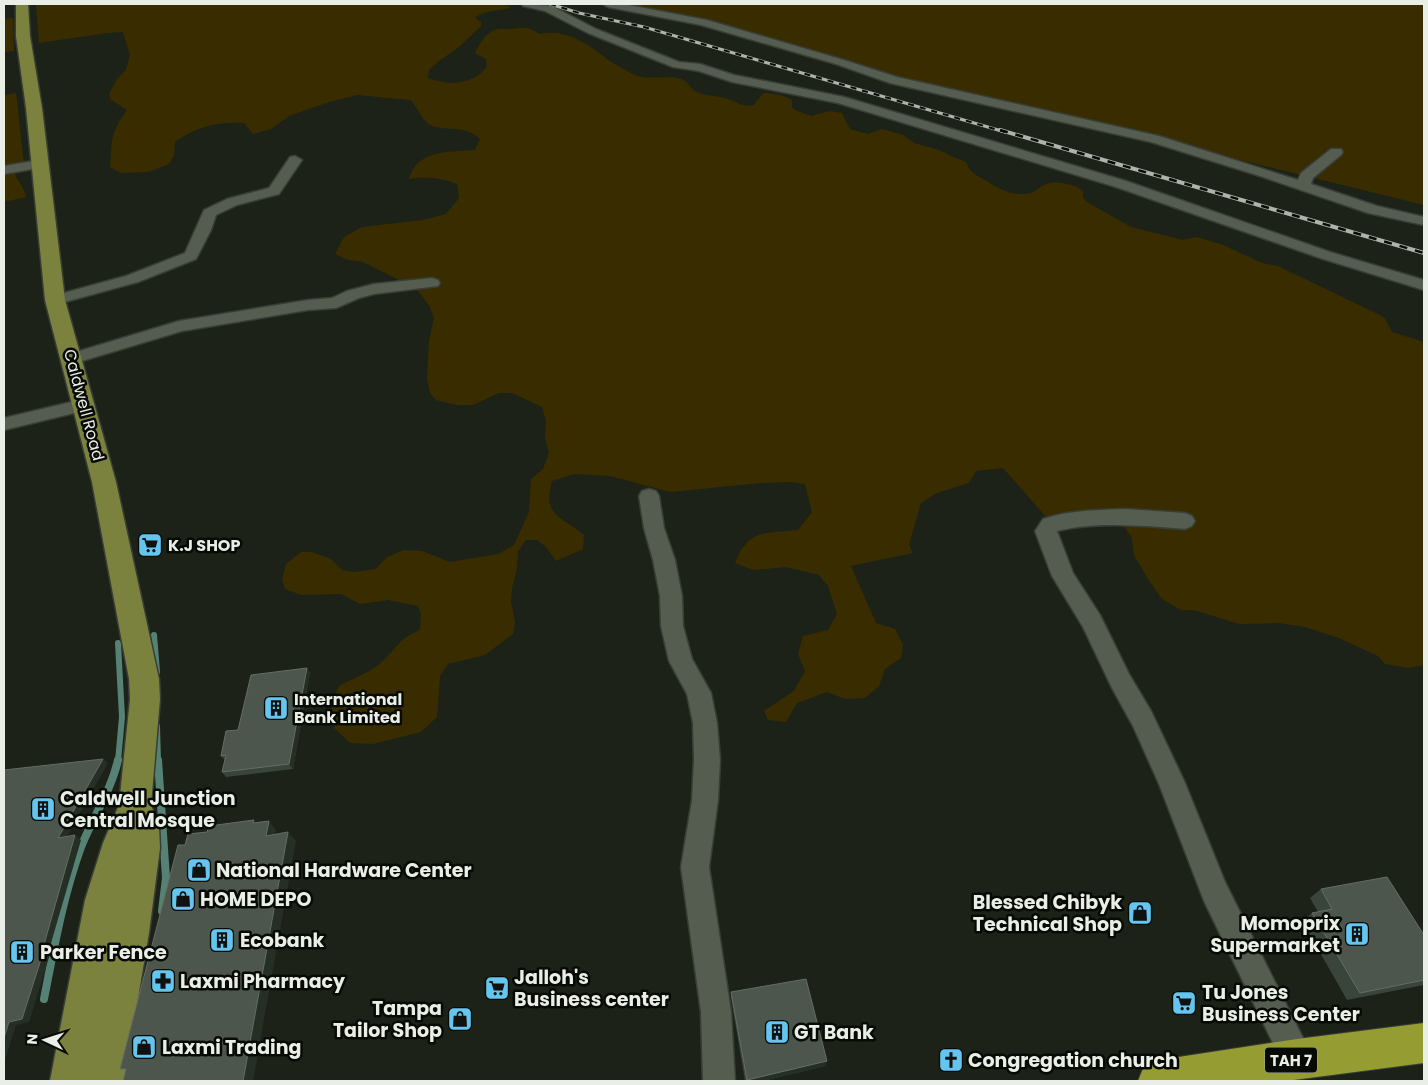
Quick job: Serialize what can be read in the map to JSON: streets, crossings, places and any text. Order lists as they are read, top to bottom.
{
  "streets": {
    "highway": ["TAH 7"],
    "main road": ["Caldwell Road"]
  },
  "places": {
    "supermarket": ["K.J SHOP", "Jalloh's Business center", "Tu Jones Business Center"],
    "building": [
      "International Bank Limited",
      "Caldwell Junction Central Mosque",
      "Momoprix Supermarket",
      "Ecobank",
      "Parker Fence",
      "GT Bank"
    ],
    "shop": [
      "National Hardware Center",
      "HOME DEPO",
      "Blessed Chibyk Technical Shop",
      "Tampa Tailor Shop",
      "Laxmi Trading"
    ],
    "pharmacy": ["Laxmi Pharmacy"],
    "church": ["Congregation church"]
  },
  "north": "left"
}
